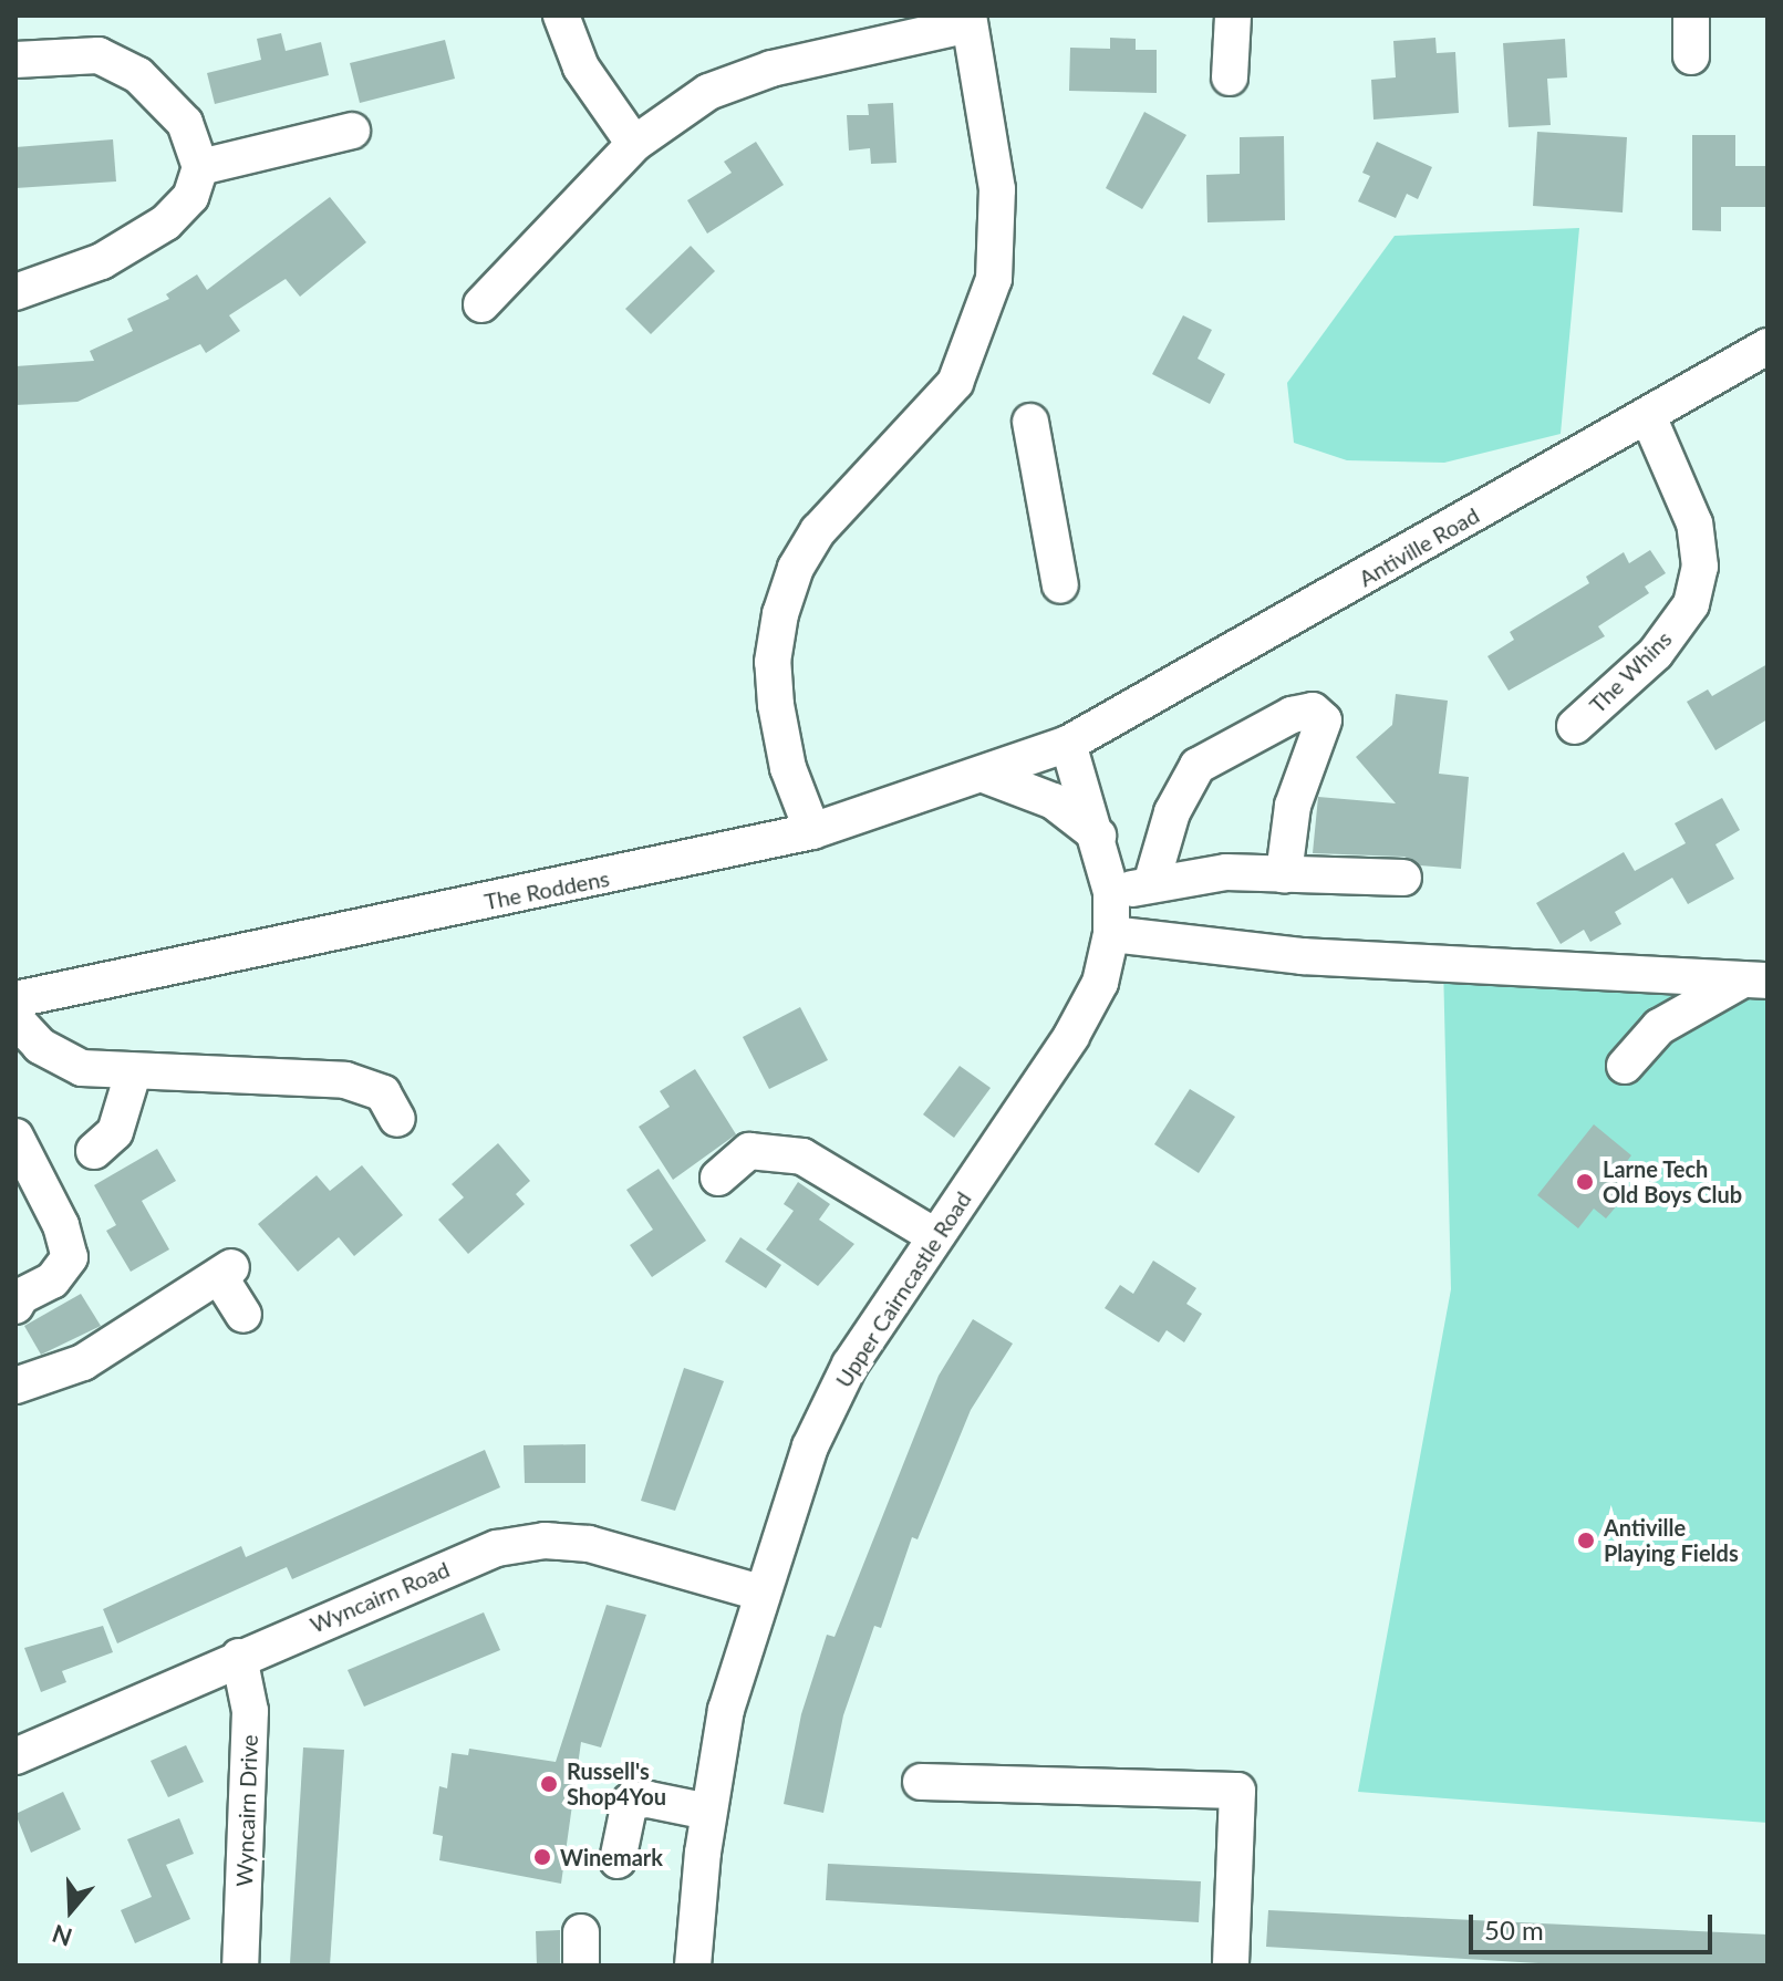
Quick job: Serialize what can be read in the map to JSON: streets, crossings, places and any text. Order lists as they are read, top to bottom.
{
  "streets": {
    "street": [
      "Antiville Road",
      "The Whins",
      "The Roddens",
      "Upper Cairncastle Road",
      "Wyncairn Road",
      "Wyncairn Drive"
    ]
  },
  "crossings": [
    ["Antiville Road", "The Whins"],
    ["Antiville Road", "The Roddens"],
    ["Antiville Road", "Upper Cairncastle Road"],
    ["The Roddens", "Upper Cairncastle Road"],
    ["Upper Cairncastle Road", "Wyncairn Road"],
    ["Wyncairn Road", "Wyncairn Drive"]
  ],
  "places": [
    "Larne Tech Old Boys Club",
    "Antiville Playing Fields",
    "Russell's Shop4You",
    "Winemark"
  ],
  "scale_bar": "50 m",
  "north": "bottom"
}
